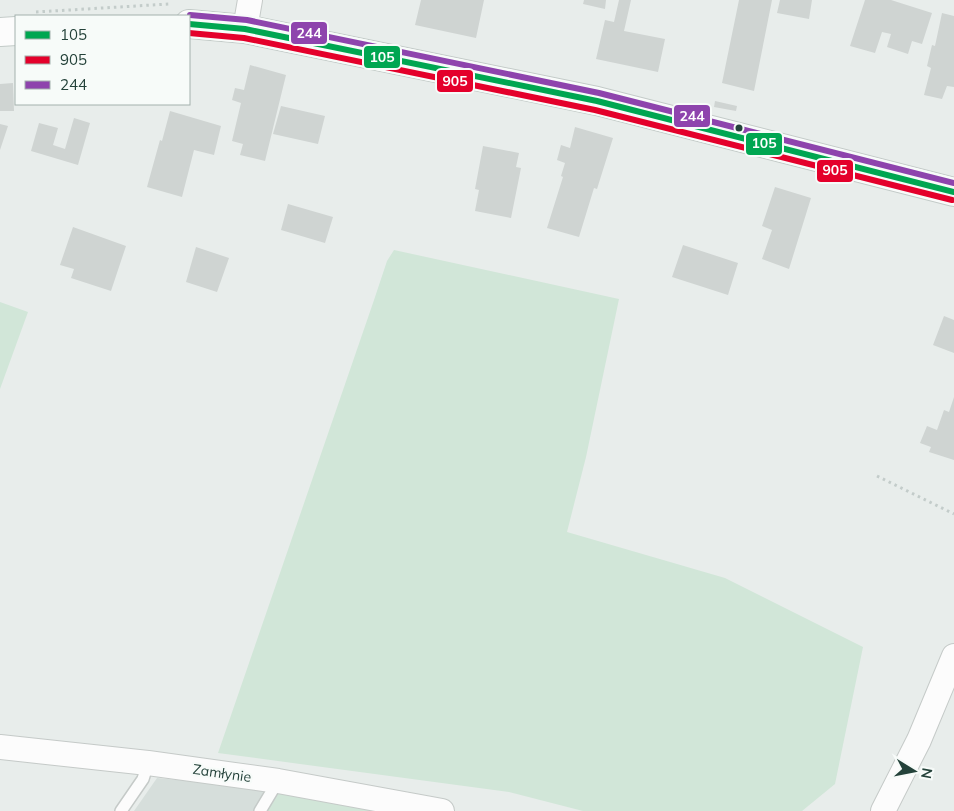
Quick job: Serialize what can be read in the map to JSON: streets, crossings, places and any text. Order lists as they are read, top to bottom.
{
  "streets": {
    "street": ["Zamłynie"]
  },
  "lines": ["transit line 244", "transit line 105", "transit line 905"],
  "legend": ["105", "905", "244"],
  "north": "right"
}
